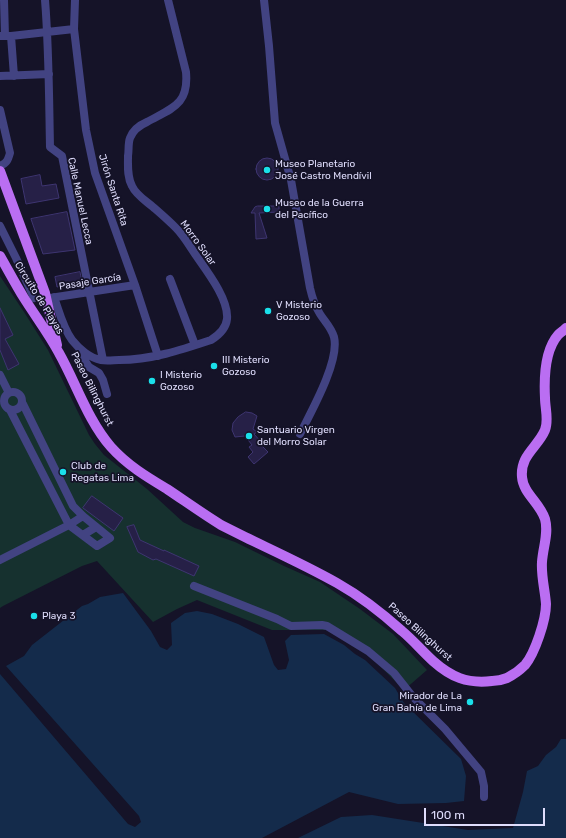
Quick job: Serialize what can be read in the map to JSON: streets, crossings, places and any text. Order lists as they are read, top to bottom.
{
  "streets": {
    "main road": ["Circuito de Playas", "Paseo Bilinghurst"],
    "street": [
      "Jirón Santa Rita",
      "Calle Manuel Lecca",
      "Morro Solar",
      "Pasaje García"
    ]
  },
  "crossings": [
    ["Jirón Santa Rita", "Morro Solar"],
    ["Jirón Santa Rita", "Pasaje García"],
    ["Calle Manuel Lecca", "Morro Solar"],
    ["Calle Manuel Lecca", "Pasaje García"],
    ["Morro Solar", "Pasaje García"],
    ["Circuito de Playas", "Paseo Bilinghurst"]
  ],
  "places": [
    "Museo Planetario José Castro Mendívil",
    "Museo de la Guerra del Pacífico",
    "V Misterio Gozoso",
    "III Misterio Gozoso",
    "I Misterio Gozoso",
    "Santuario Virgen del Morro Solar",
    "Club de Regatas Lima",
    "Playa 3",
    "Mirador de La Gran Bahía de Lima"
  ],
  "scale_bar": "100 m"
}
